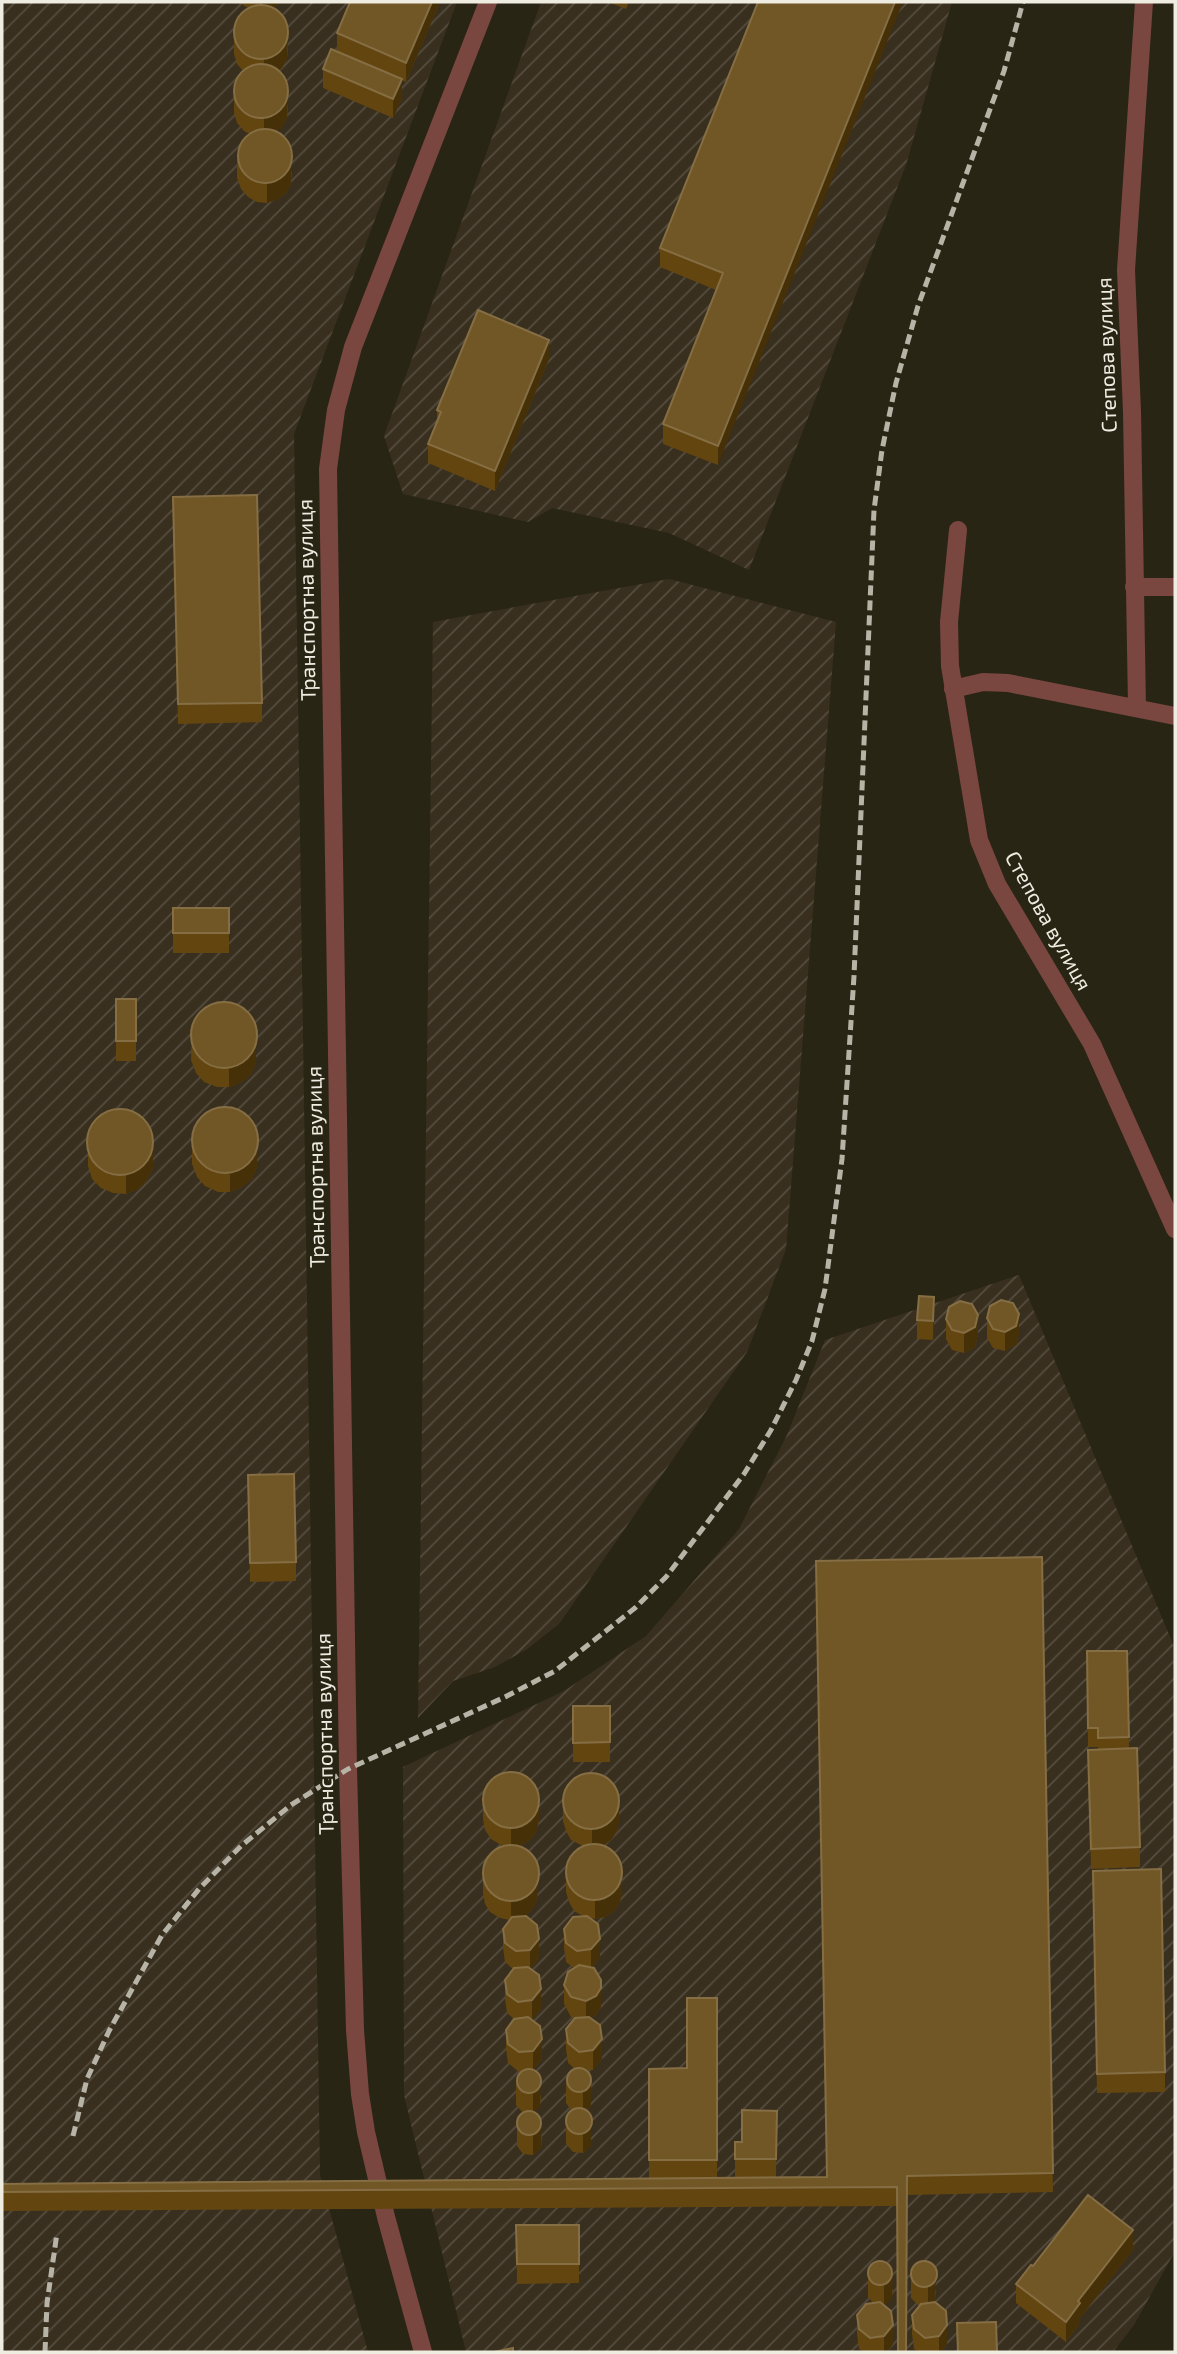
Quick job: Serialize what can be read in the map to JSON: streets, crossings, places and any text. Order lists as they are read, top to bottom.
{
  "streets": {
    "street": ["Степова вулиця", "Транспортна вулиця"]
  }
}
